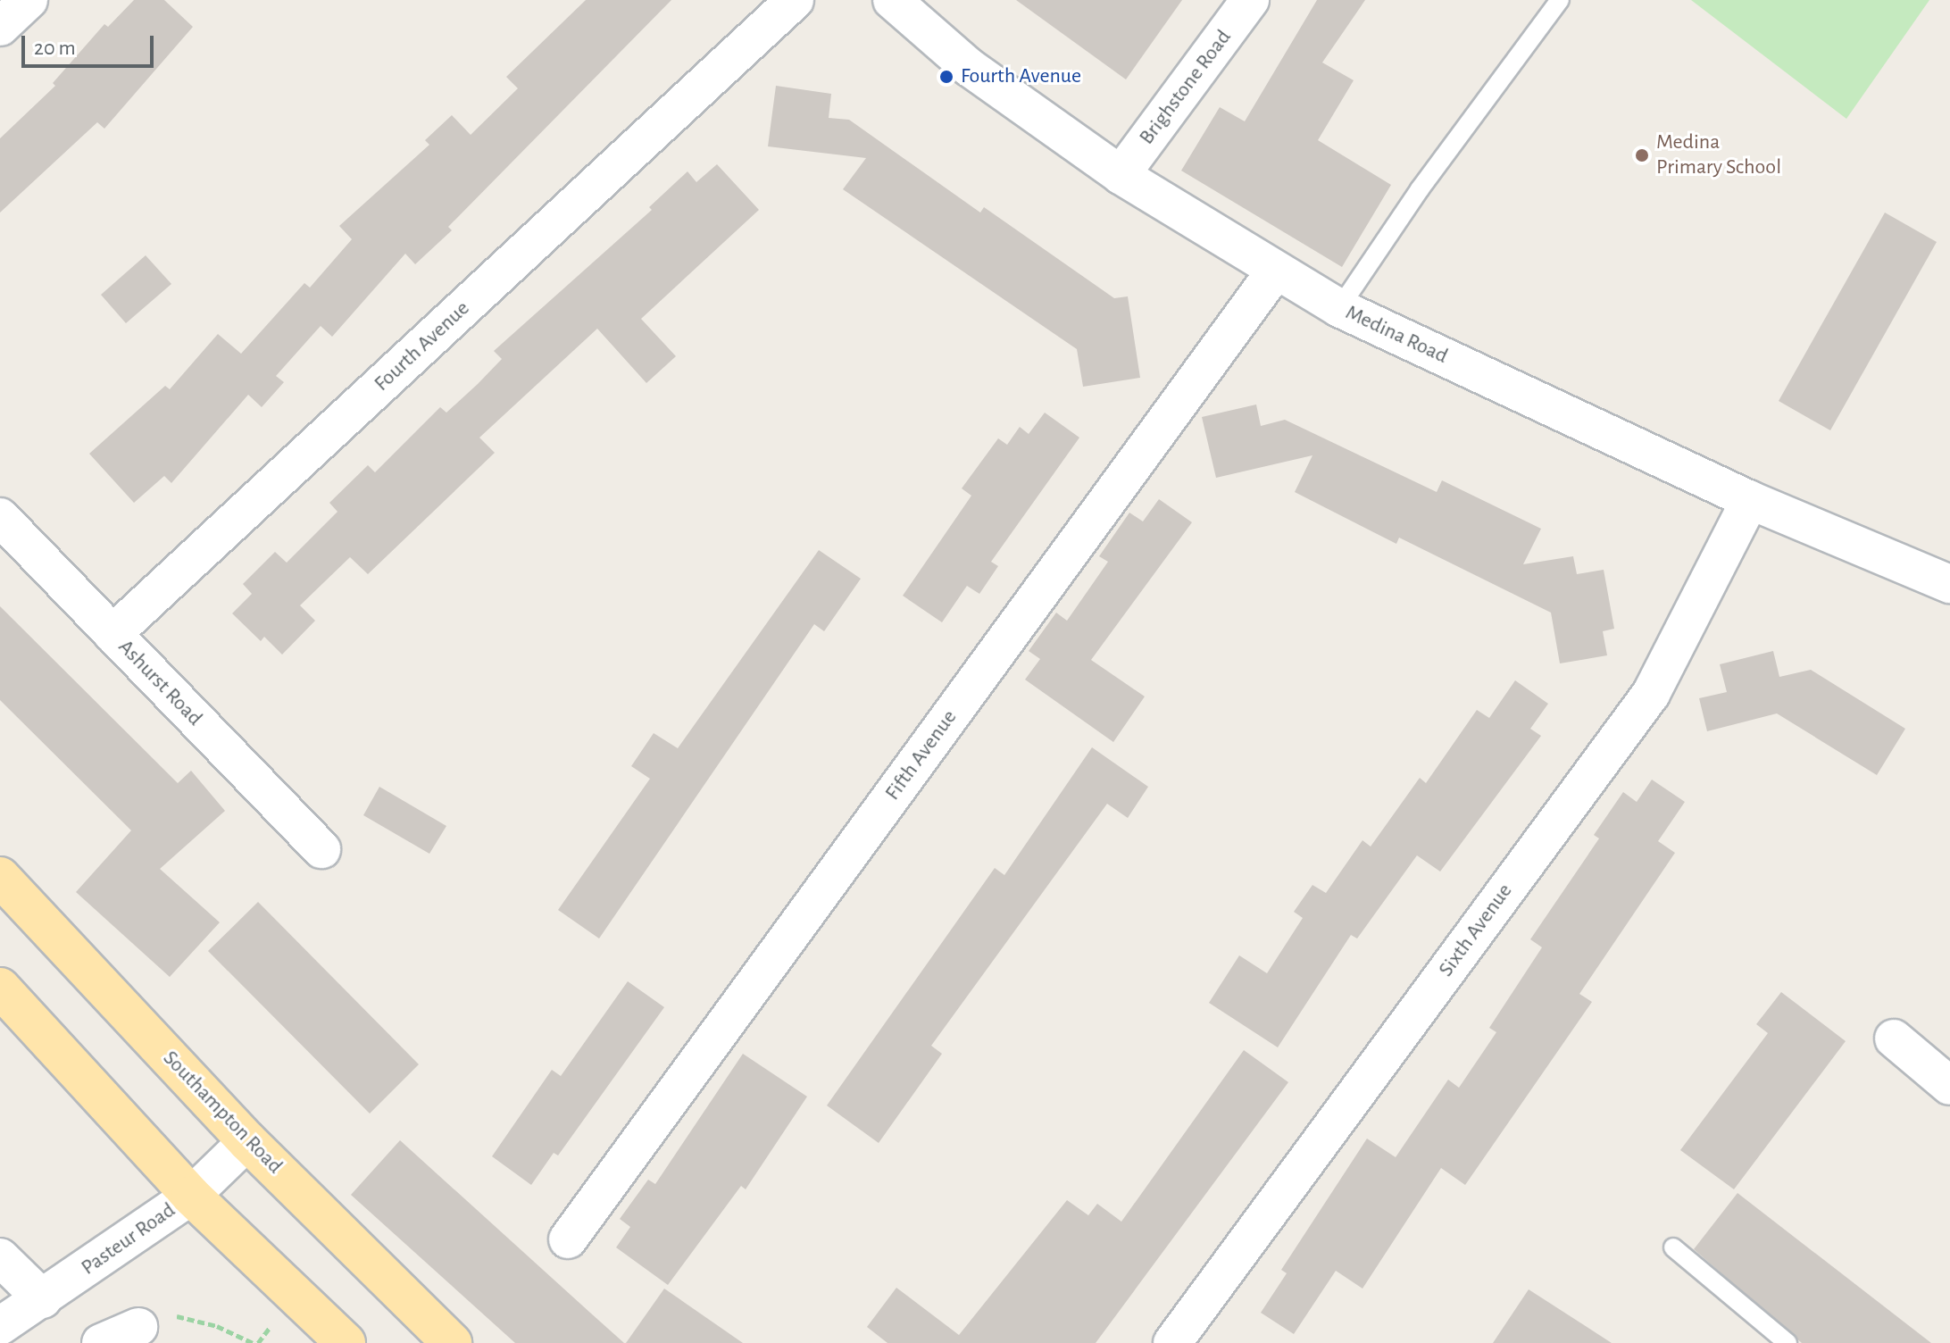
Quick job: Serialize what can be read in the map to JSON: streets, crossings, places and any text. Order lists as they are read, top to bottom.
{
  "streets": {
    "main road": ["Southampton Road"],
    "street": [
      "Brighstone Road",
      "Medina Road",
      "Fourth Avenue",
      "Ashurst Road",
      "Fifth Avenue",
      "Sixth Avenue",
      "Pasteur Road"
    ]
  },
  "crossings": [
    ["Brighstone Road", "Medina Road"],
    ["Medina Road", "Fifth Avenue"],
    ["Medina Road", "Sixth Avenue"],
    ["Fourth Avenue", "Ashurst Road"],
    ["Southampton Road", "Pasteur Road"]
  ],
  "places": ["Fourth Avenue", "Medina Primary School"],
  "scale_bar": "20 m"
}
